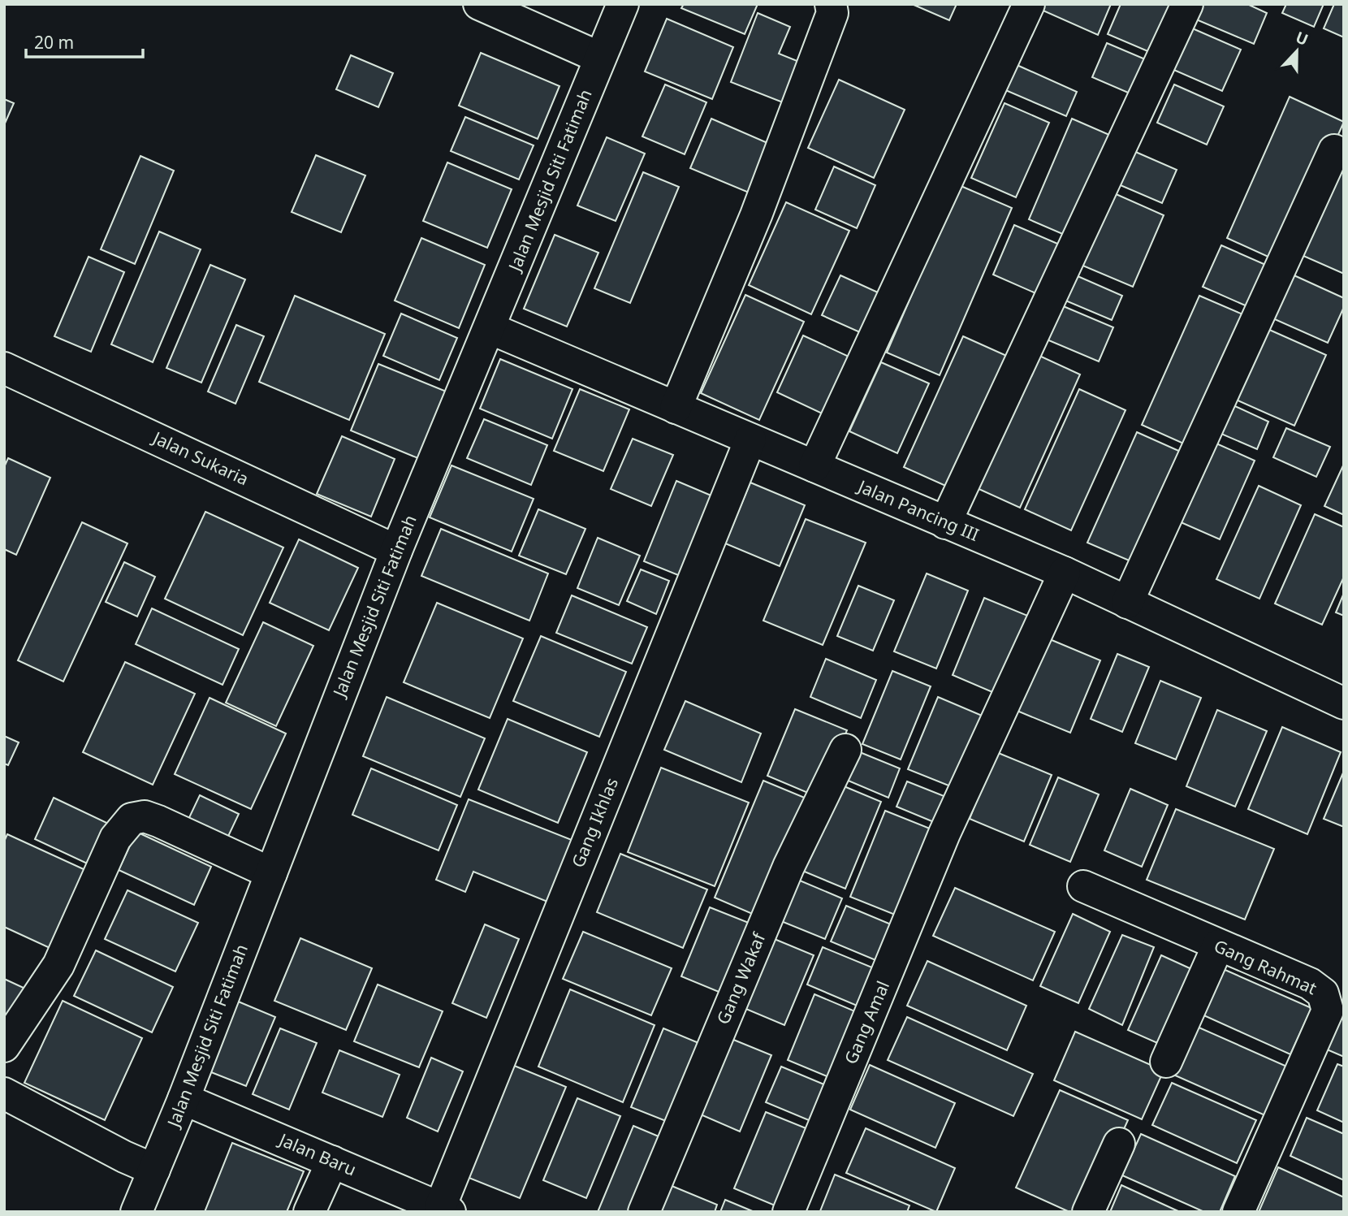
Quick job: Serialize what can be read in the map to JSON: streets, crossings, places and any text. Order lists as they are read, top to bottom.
{
  "streets": {
    "street": [
      "Jalan Mesjid Siti Fatimah",
      "Jalan Sukaria",
      "Jalan Pancing III",
      "Gang Ikhlas",
      "Gang Rahmat",
      "Gang Wakaf",
      "Gang Amal",
      "Jalan Baru"
    ]
  },
  "crossings": [
    ["Jalan Mesjid Siti Fatimah", "Jalan Sukaria"],
    ["Jalan Mesjid Siti Fatimah", "Jalan Pancing III"],
    ["Jalan Mesjid Siti Fatimah", "Jalan Baru"],
    ["Jalan Pancing III", "Gang Ikhlas"],
    ["Jalan Pancing III", "Gang Amal"],
    ["Gang Ikhlas", "Jalan Baru"]
  ],
  "scale_bar": "20 m",
  "north": "top"
}
